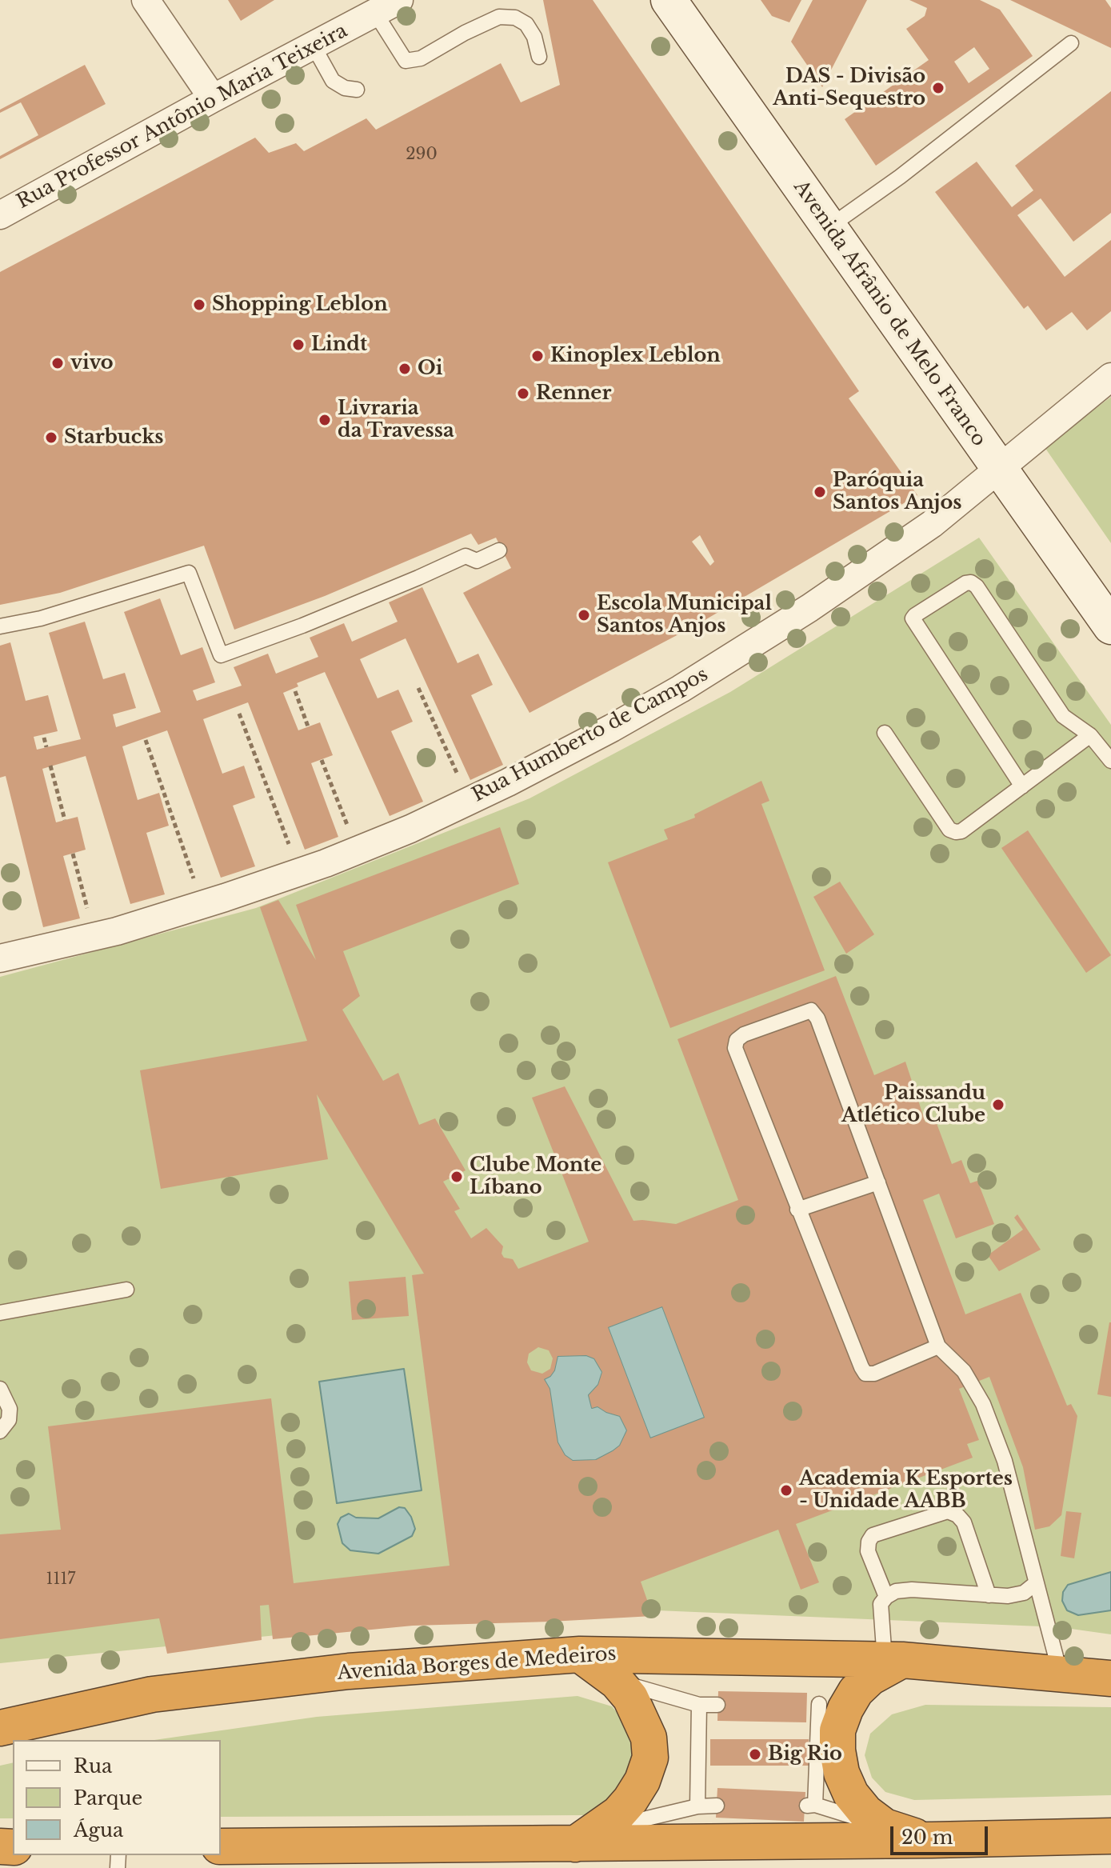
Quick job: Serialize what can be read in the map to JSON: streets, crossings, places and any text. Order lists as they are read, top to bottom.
{
  "streets": {
    "highway": ["Avenida Borges de Medeiros"],
    "street": ["Rua Professor Antônio Maria Teixeira", "Avenida Afrânio de Melo Franco", "Rua Humberto de Campos"]
  },
  "crossings": [
    ["Avenida Afrânio de Melo Franco", "Rua Humberto de Campos"]
  ],
  "places": [
    "DAS - Divisão Anti-Sequestro",
    "Shopping Leblon",
    "Lindt",
    "Kinoplex Leblon",
    "vivo",
    "Oi",
    "Renner",
    "Livraria da Travessa",
    "Starbucks",
    "Paróquia Santos Anjos",
    "Escola Municipal Santos Anjos",
    "Paissandu Atlético Clube",
    "Clube Monte Líbano",
    "Academia K Esportes - Unidade AABB",
    "Big Rio"
  ],
  "house_numbers": ["290", "1117"],
  "legend": ["Rua", "Parque", "Água"],
  "scale_bar": "20 m"
}
